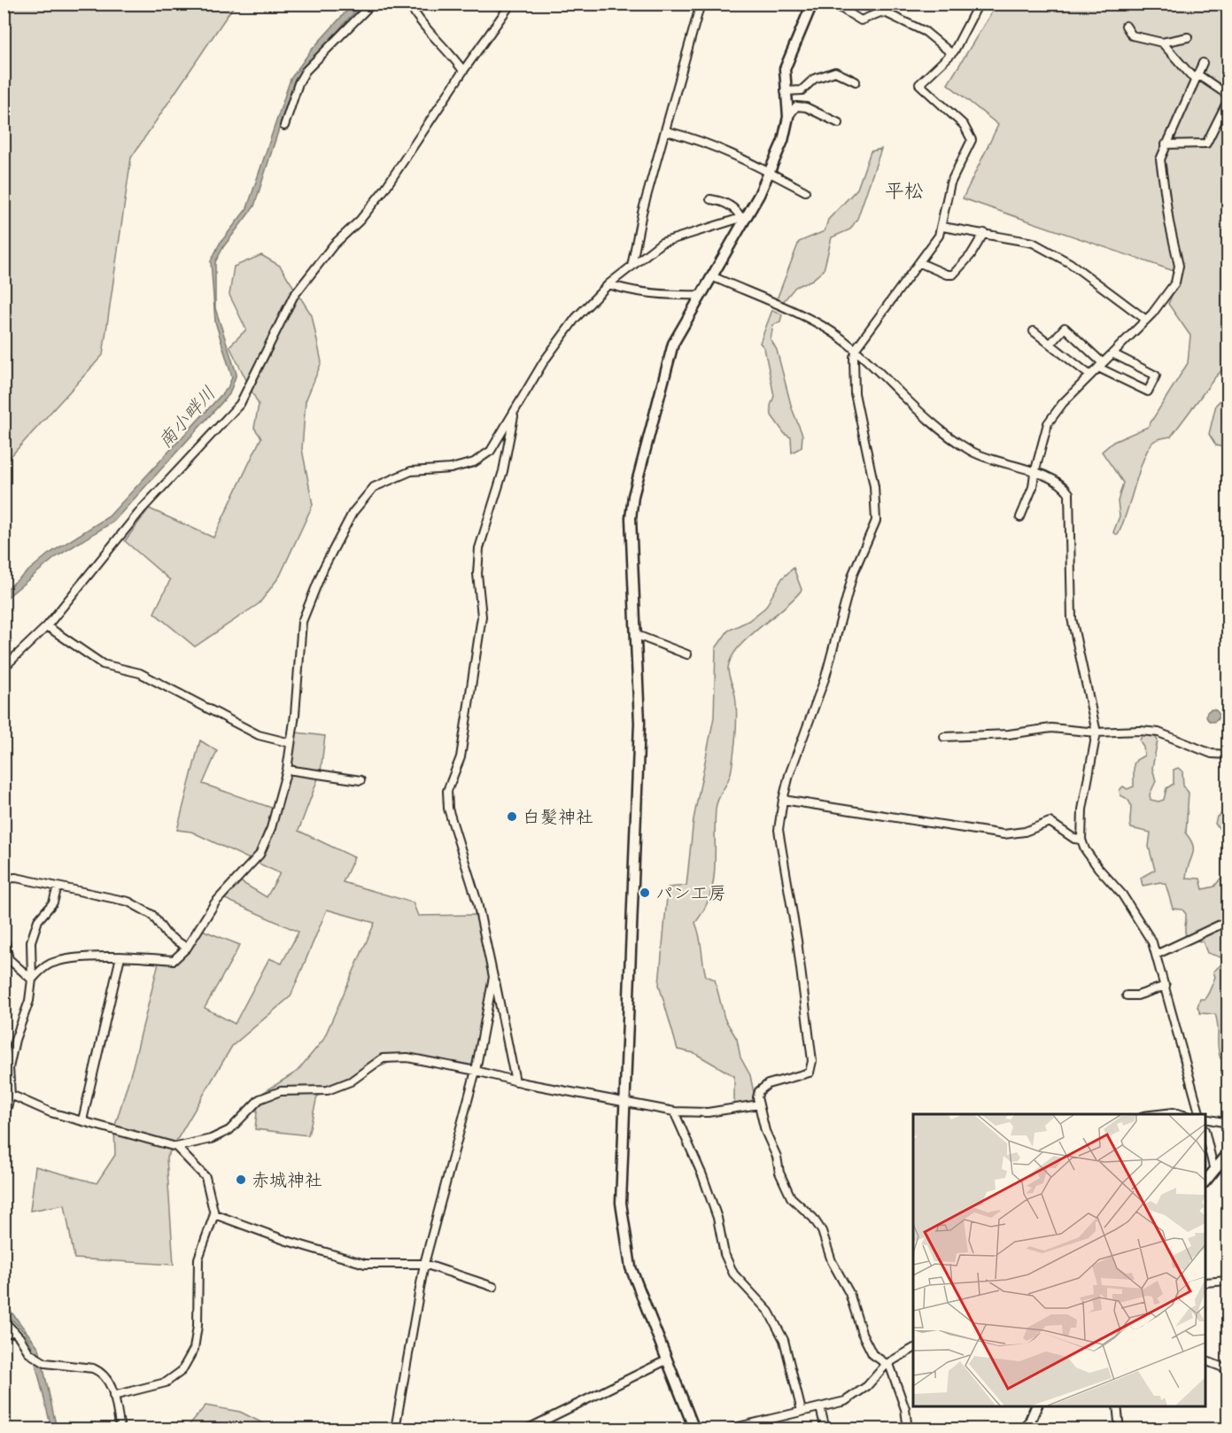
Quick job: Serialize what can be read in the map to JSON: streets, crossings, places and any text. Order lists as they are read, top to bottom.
{
  "districts": ["平松"],
  "water": ["南小畔川"],
  "places": ["白髪神社", "パン工房", "赤城神社"]
}
